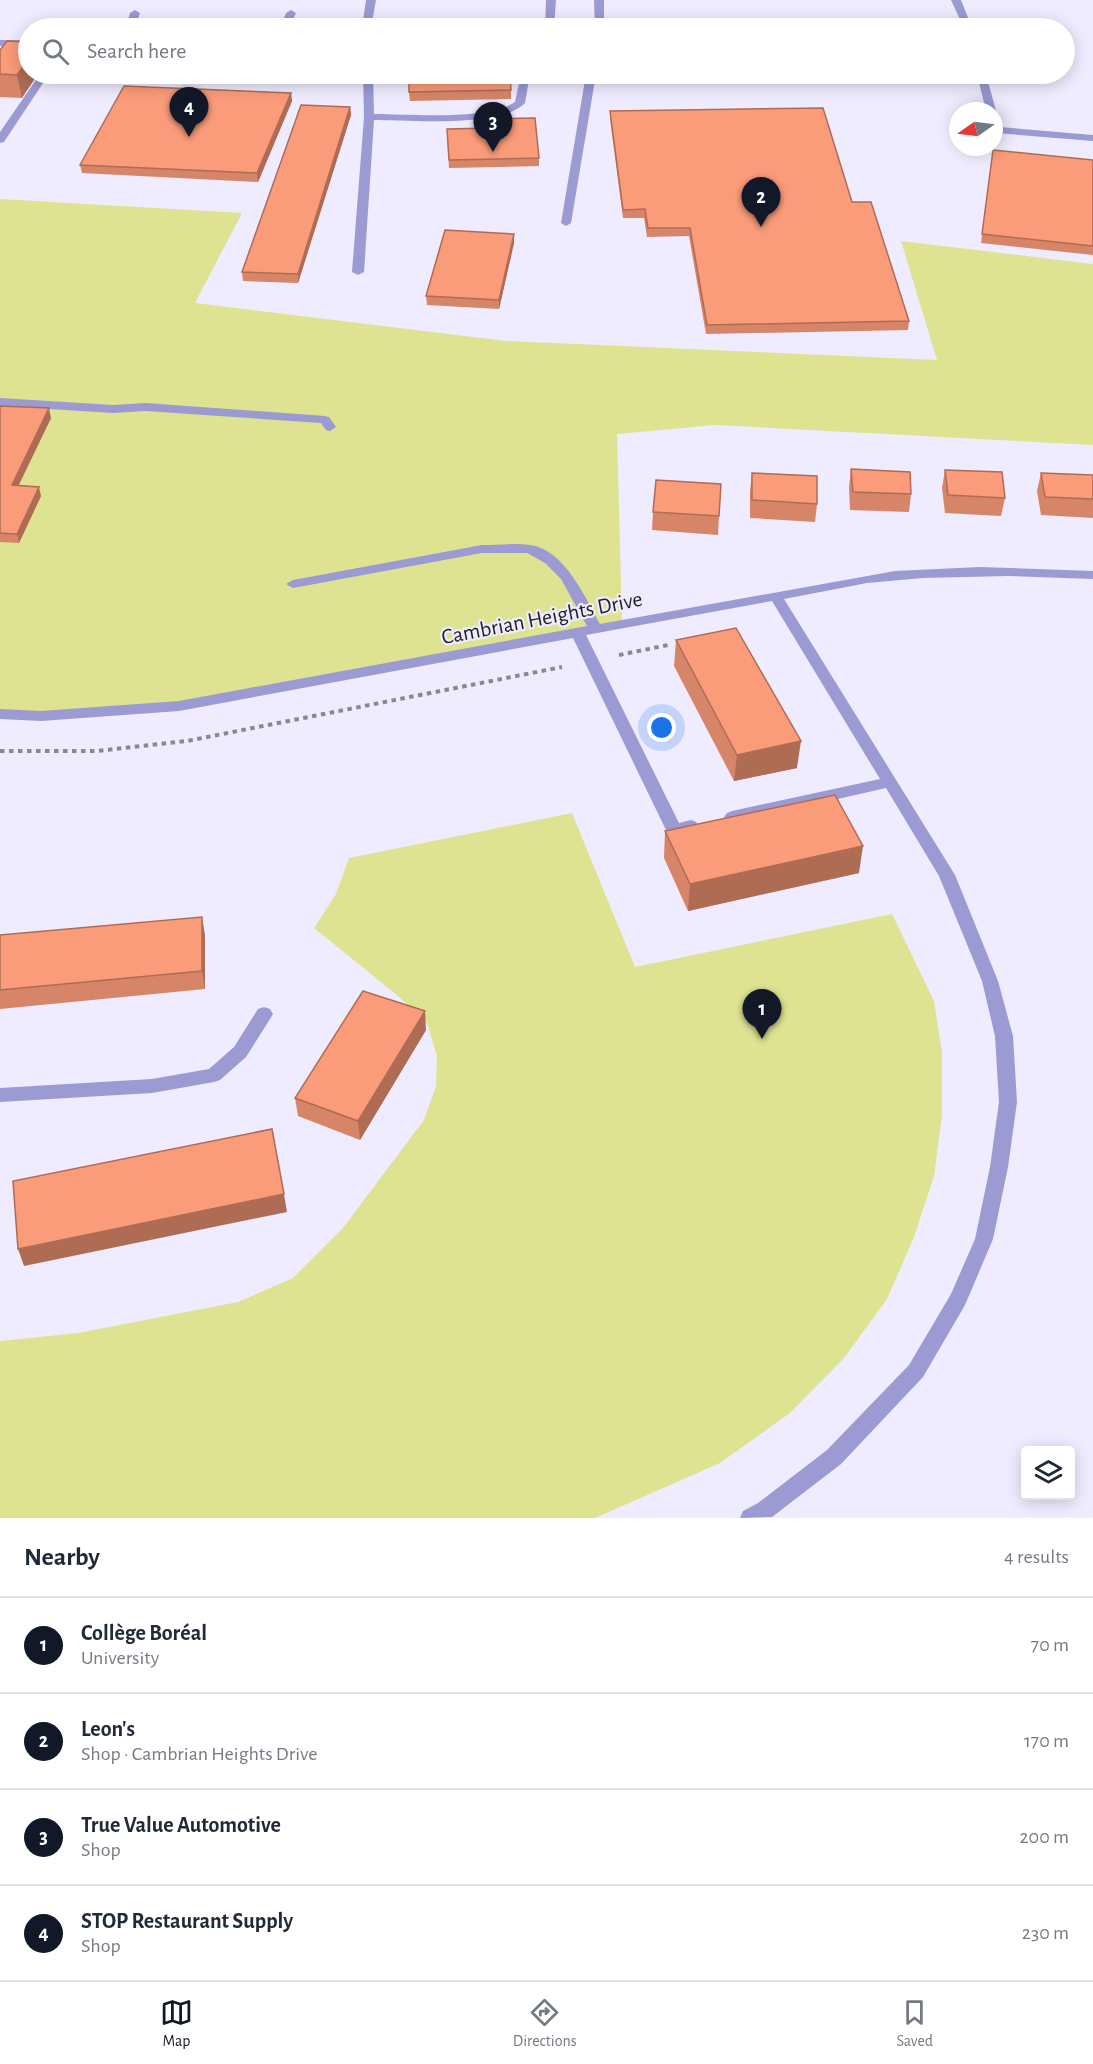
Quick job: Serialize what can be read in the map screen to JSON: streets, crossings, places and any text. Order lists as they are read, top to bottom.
{
  "streets": {
    "street": ["Cambrian Heights Drive"]
  },
  "north": "left",
  "page": {
    "search": "Search here",
    "pins": [
      "4",
      "3",
      "2",
      "1"
    ],
    "heading": ["Nearby", "4 results"],
    "list": [
      {
        "mark": "1",
        "name": "Collège Boréal",
        "note": "University",
        "value": "70 m"
      },
      {
        "mark": "2",
        "name": "Leon's",
        "note": "Shop · Cambrian Heights Drive",
        "value": "170 m"
      },
      {
        "mark": "3",
        "name": "True Value Automotive",
        "note": "Shop",
        "value": "200 m"
      },
      {
        "mark": "4",
        "name": "STOP Restaurant Supply",
        "note": "Shop",
        "value": "230 m"
      }
    ],
    "nav": ["Map", "Directions", "Saved"]
  }
}
